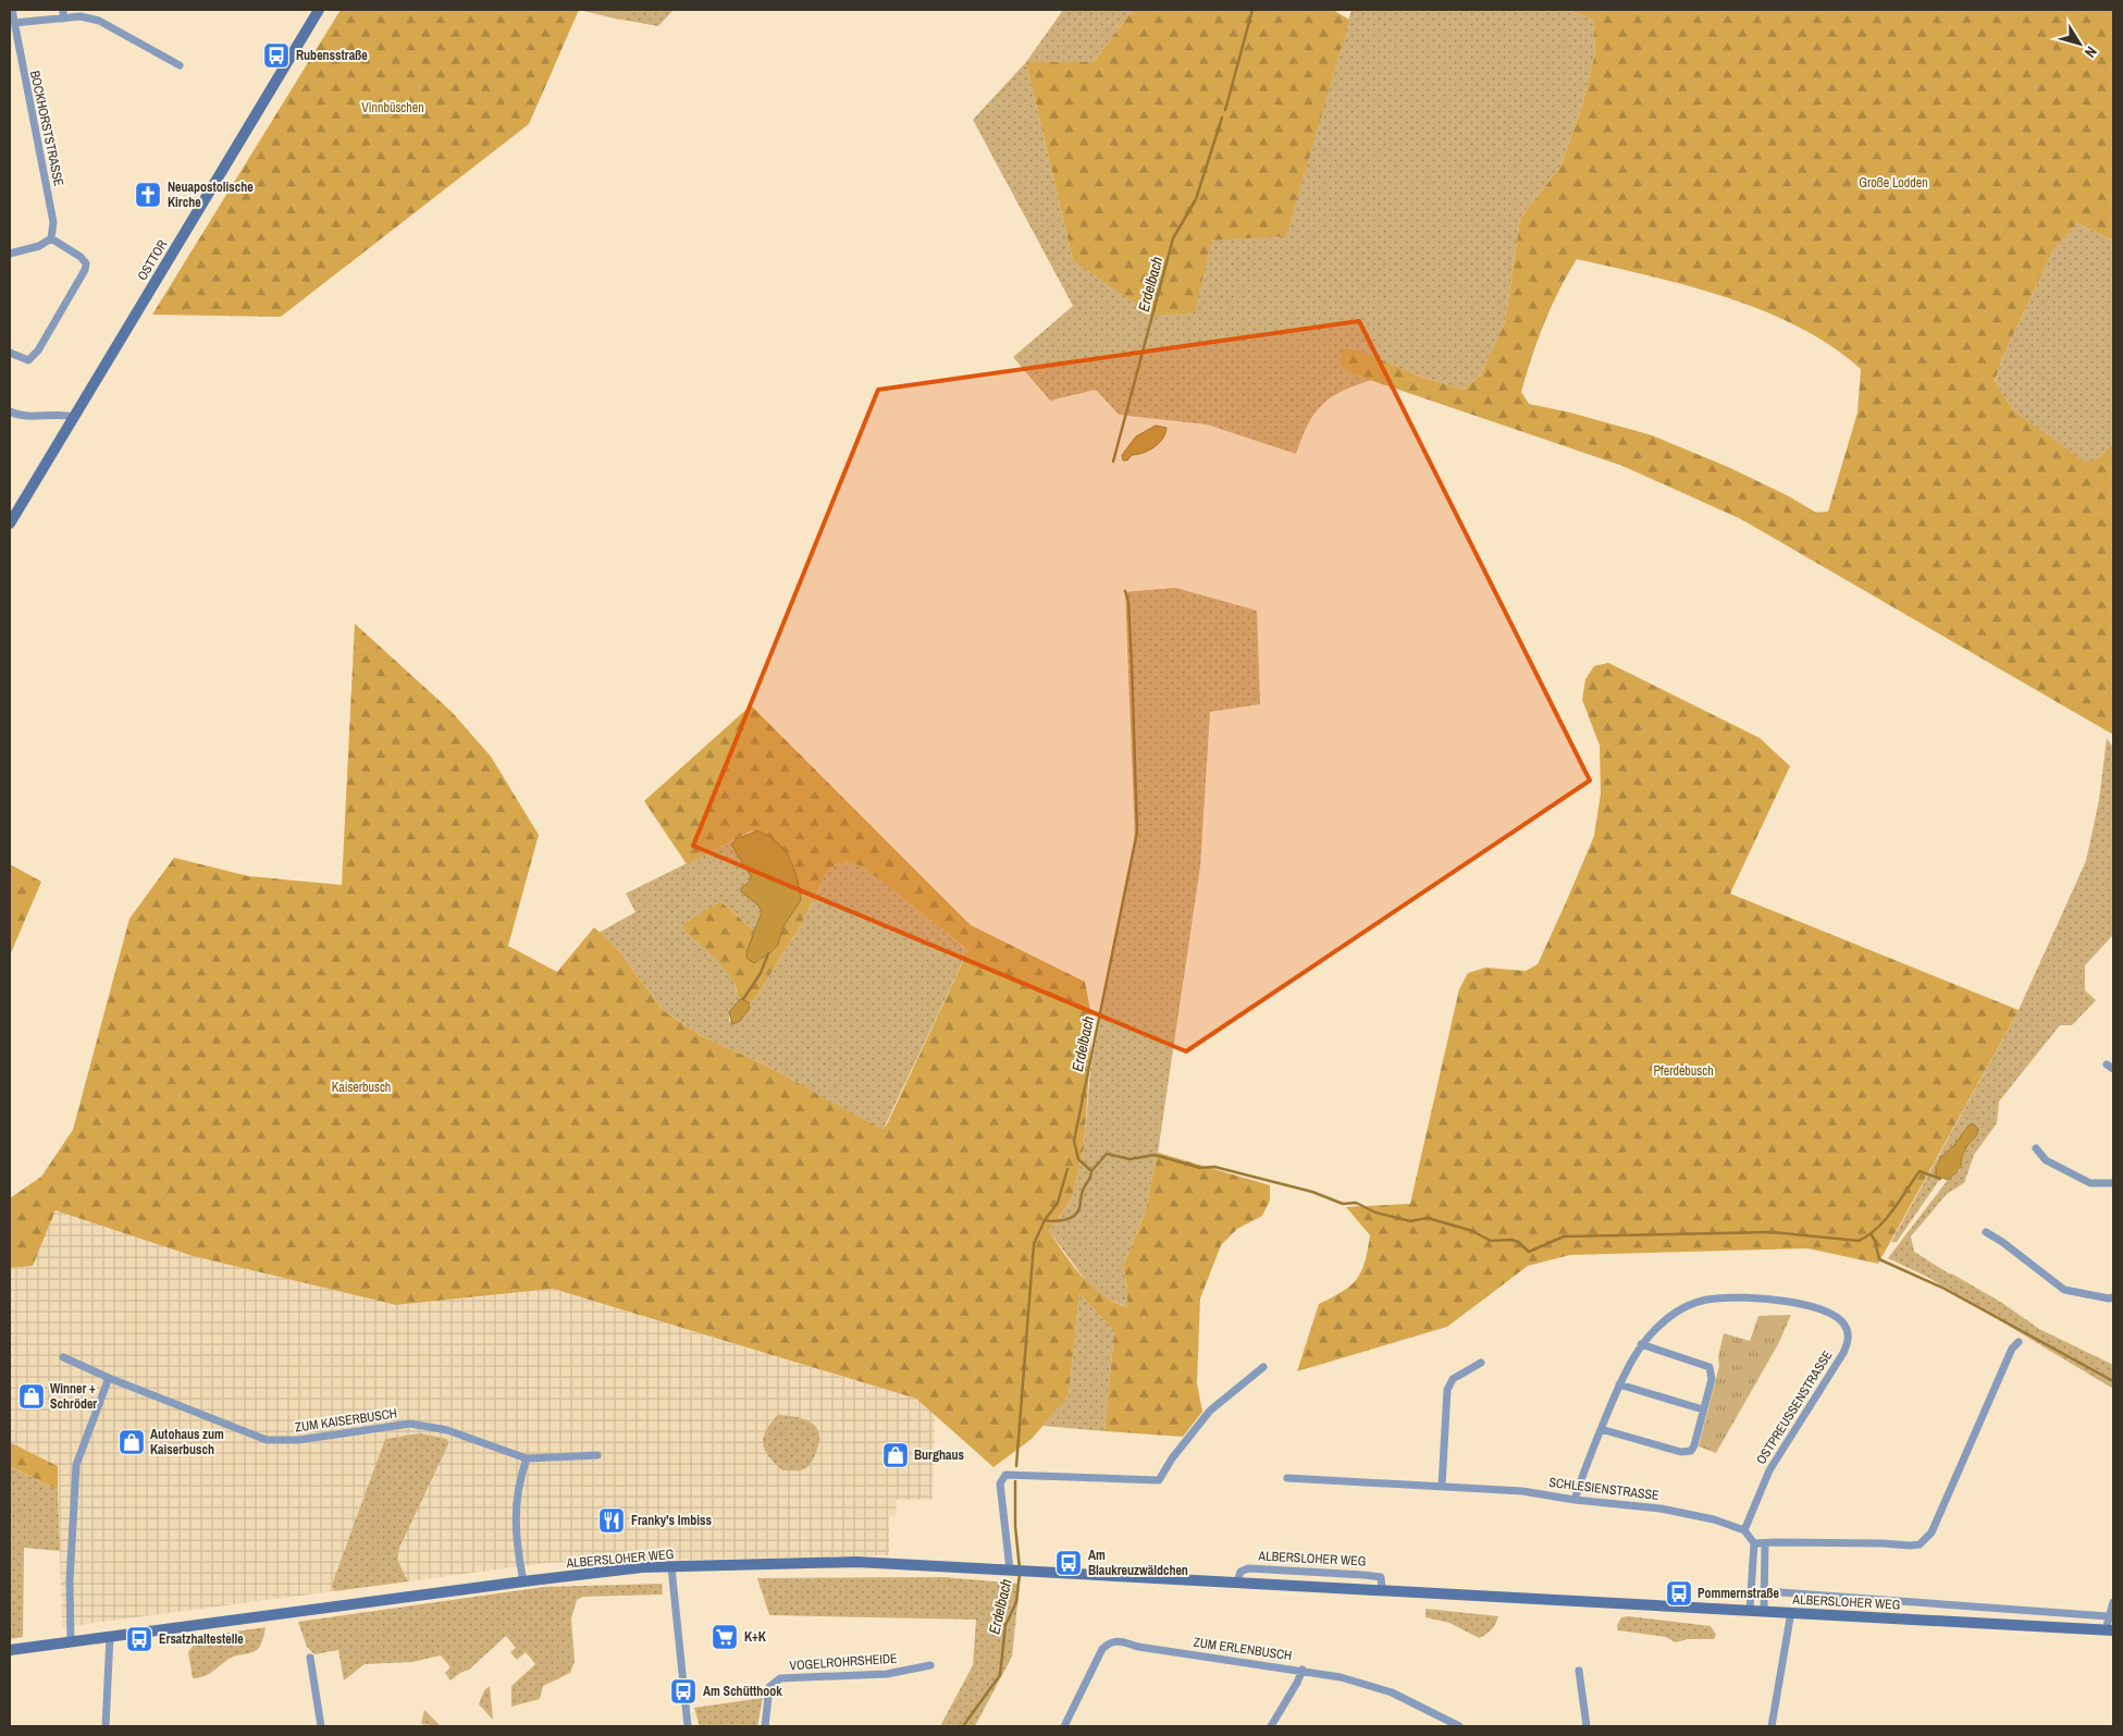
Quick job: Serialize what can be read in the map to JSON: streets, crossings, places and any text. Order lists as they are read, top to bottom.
{
  "streets": {
    "main road": ["OSTTOR", "ALBERSLOHER WEG"],
    "street": [
      "BOCKHORSTSTRASSE",
      "OSTPREUSSENSTRASSE",
      "ZUM KAISERBUSCH",
      "SCHLESIENSTRASSE",
      "ZUM ERLENBUSCH",
      "VOGELROHRSHEIDE"
    ]
  },
  "crossings": [
    ["OSTPREUSSENSTRASSE", "SCHLESIENSTRASSE"]
  ],
  "water": ["Erdelbach"],
  "parks": [
    "Vinnbüschen",
    "Große Lodden",
    "Pferdebusch",
    "Kaiserbusch"
  ],
  "places": {
    "bus stop": [
      "Rubensstraße",
      "Am Blaukreuzwäldchen",
      "Pommernstraße",
      "Ersatzhaltestelle",
      "Am Schütthook"
    ],
    "church": ["Neuapostolische Kirche"],
    "shop": ["Winner + Schröder", "Autohaus zum Kaiserbusch", "Burghaus"],
    "restaurant": ["Franky's Imbiss"],
    "supermarket": ["K+K"]
  },
  "north": "bottom right"
}
